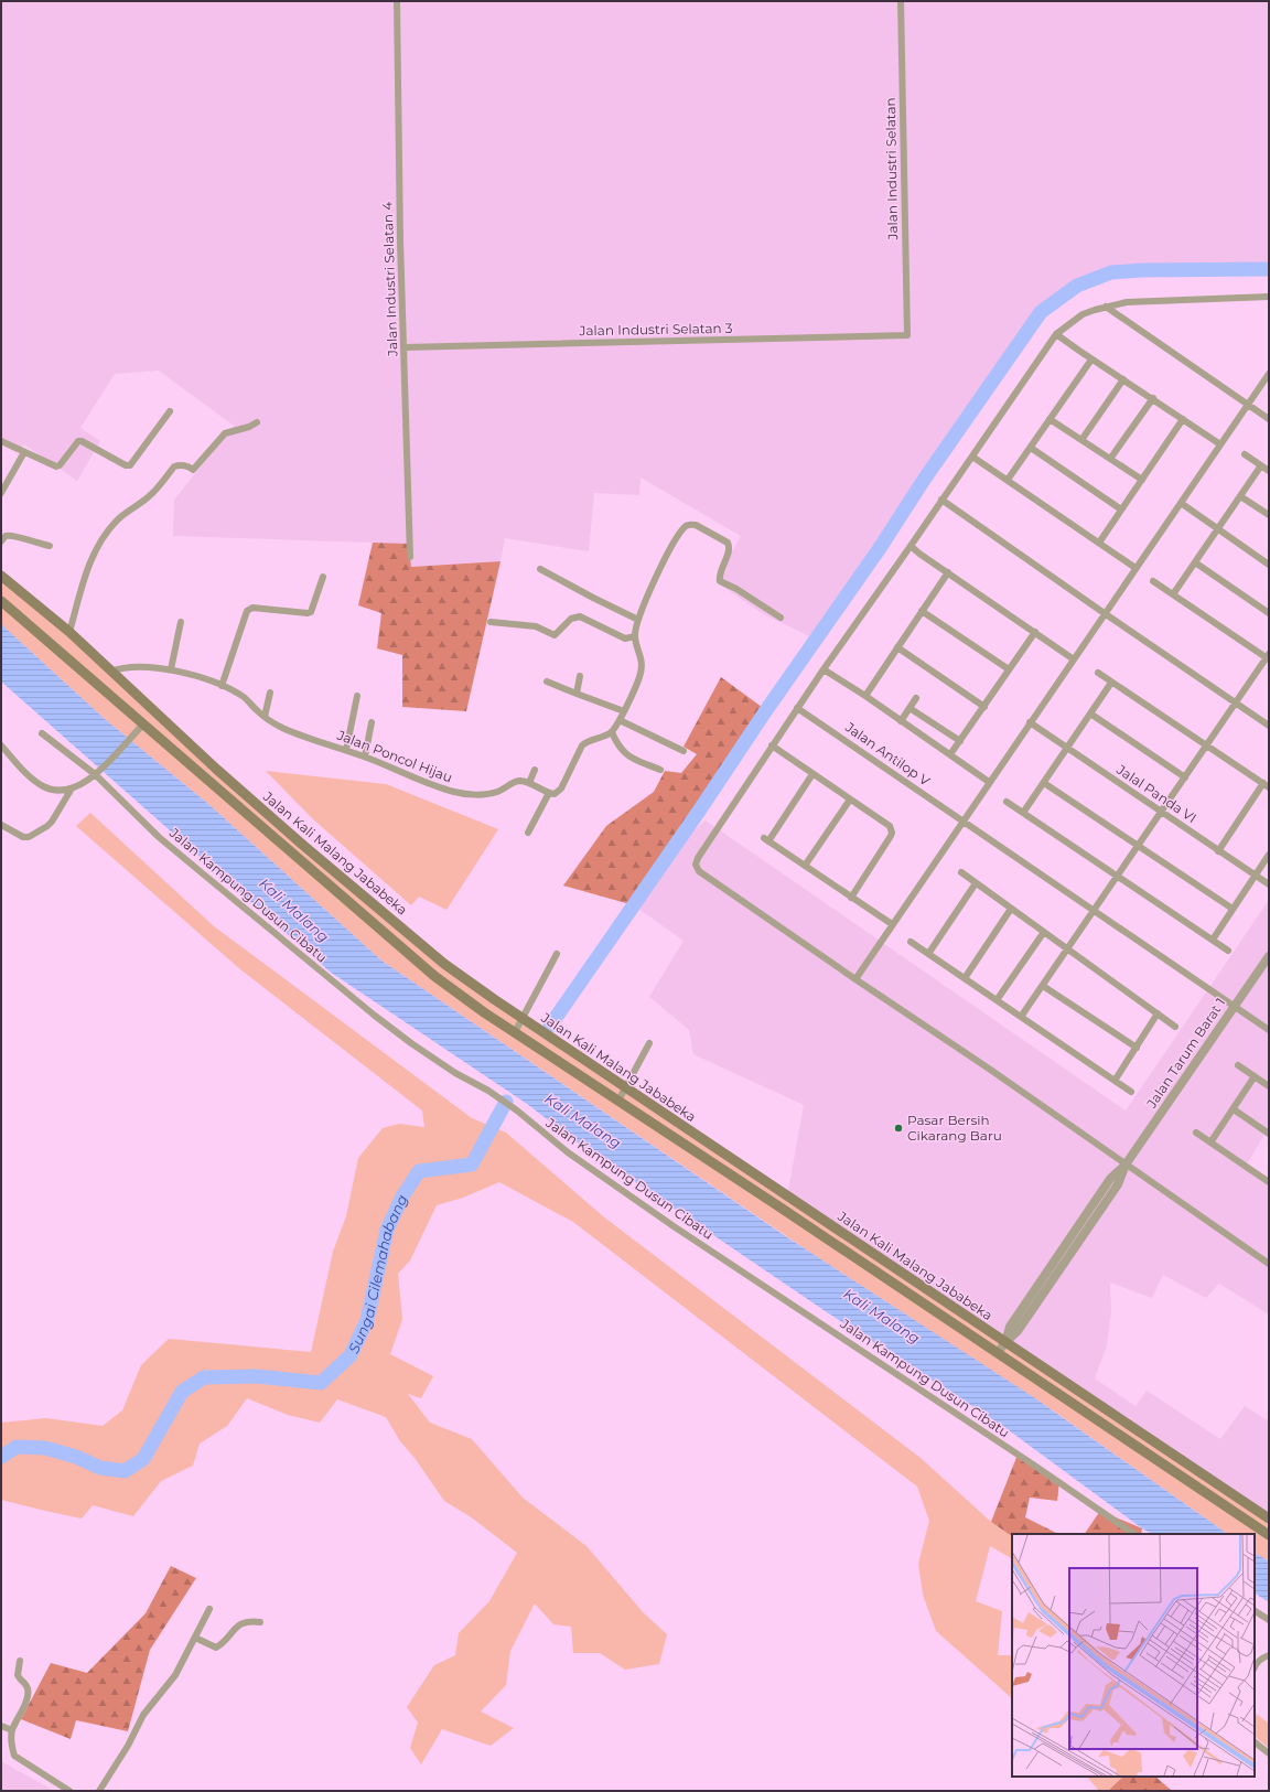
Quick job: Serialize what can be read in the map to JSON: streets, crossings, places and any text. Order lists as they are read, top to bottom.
{
  "streets": {
    "main road": ["Jalan Kali Malang Jababeka"],
    "street": [
      "Jalan Industri Selatan",
      "Jalan Industri Selatan 4",
      "Jalan Industri Selatan 3",
      "Jalan Antilop V",
      "Jalan Poncol Hijau",
      "Jalal Panda VI",
      "Jalan Kampung Dusun Cibatu",
      "Jalan Tarum Barat 1"
    ]
  },
  "crossings": [
    ["Jalan Industri Selatan", "Jalan Industri Selatan 3"],
    ["Jalan Industri Selatan 4", "Jalan Industri Selatan 3"],
    ["Jalan Antilop V", "Jalan Tarum Barat 1"],
    ["Jalan Poncol Hijau", "Jalan Kali Malang Jababeka"],
    ["Jalan Kali Malang Jababeka", "Jalan Tarum Barat 1"]
  ],
  "water": ["Kali Malang", "Sungai Cilemahabang"],
  "places": ["Pasar Bersih Cikarang Baru"]
}
